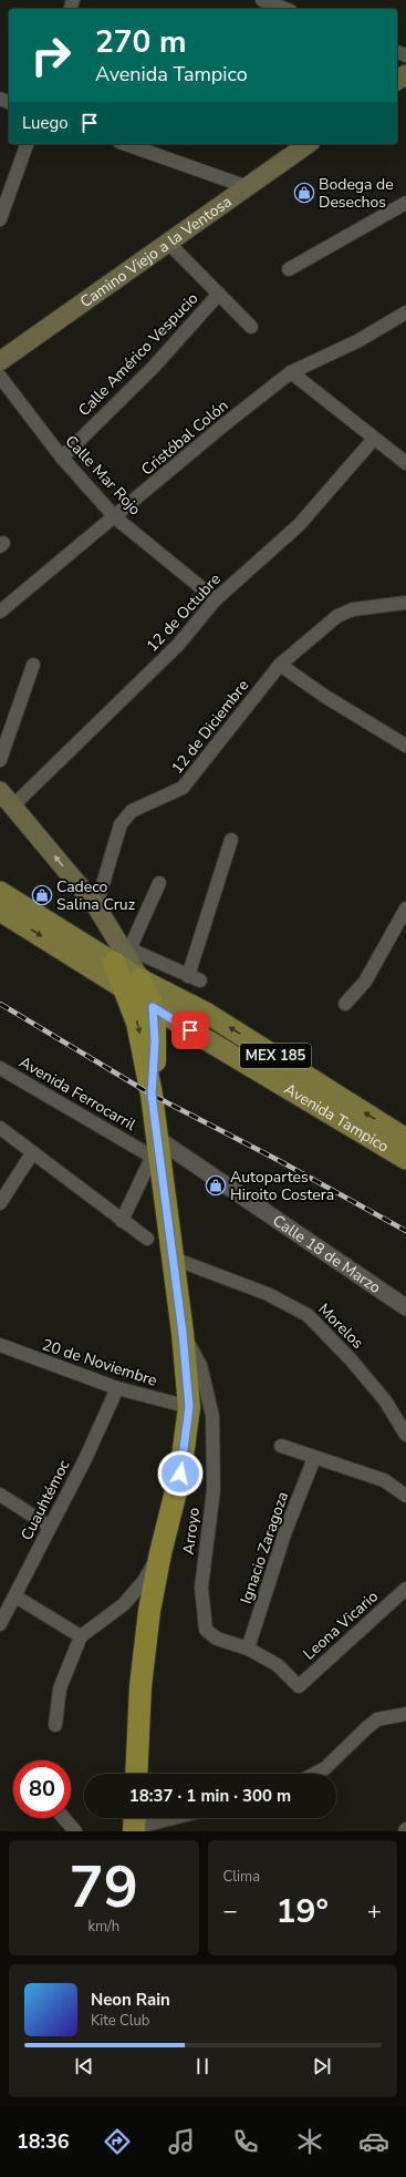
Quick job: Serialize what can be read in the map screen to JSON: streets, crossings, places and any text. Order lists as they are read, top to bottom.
{
  "streets": {
    "main road": ["Camino Viejo a la Ventosa", "MEX 185", "Avenida Tampico"],
    "street": [
      "Calle Américo Vespucio",
      "Cristóbal Colón",
      "Calle Mar Rojo",
      "12 de Octubre",
      "12 de Diciembre",
      "Avenida Ferrocarril",
      "Calle 18 de Marzo",
      "Morelos",
      "20 de Noviembre",
      "Cuauhtémoc",
      "Arroyo",
      "Ignacio Zaragoza",
      "Leona Vicario"
    ]
  },
  "crossings": [
    ["Calle Américo Vespucio", "Calle Mar Rojo"],
    ["Cristóbal Colón", "Calle Mar Rojo"],
    ["Calle Mar Rojo", "12 de Octubre"],
    ["MEX 185", "Avenida Tampico"],
    ["Avenida Ferrocarril", "Calle 18 de Marzo"],
    ["20 de Noviembre", "Cuauhtémoc"],
    ["Arroyo", "Ignacio Zaragoza"],
    ["Arroyo", "Leona Vicario"]
  ],
  "places": {
    "shop": ["Bodega de Desechos", "Cadeco Salina Cruz", "Autopartes Hiroito Costera"]
  },
  "page": {
    "turn": ["270 m", "Avenida Tampico"],
    "then": "Luego",
    "limit": "80",
    "trip": "18:37 · 1 min · 300 m",
    "tile": [
      ["79", "km/h"],
      "Clima"
    ],
    "heat": ["−", "19°", "+"],
    "song": ["Neon Rain", "Kite Club"],
    "tabs": "18:36"
  }
}
